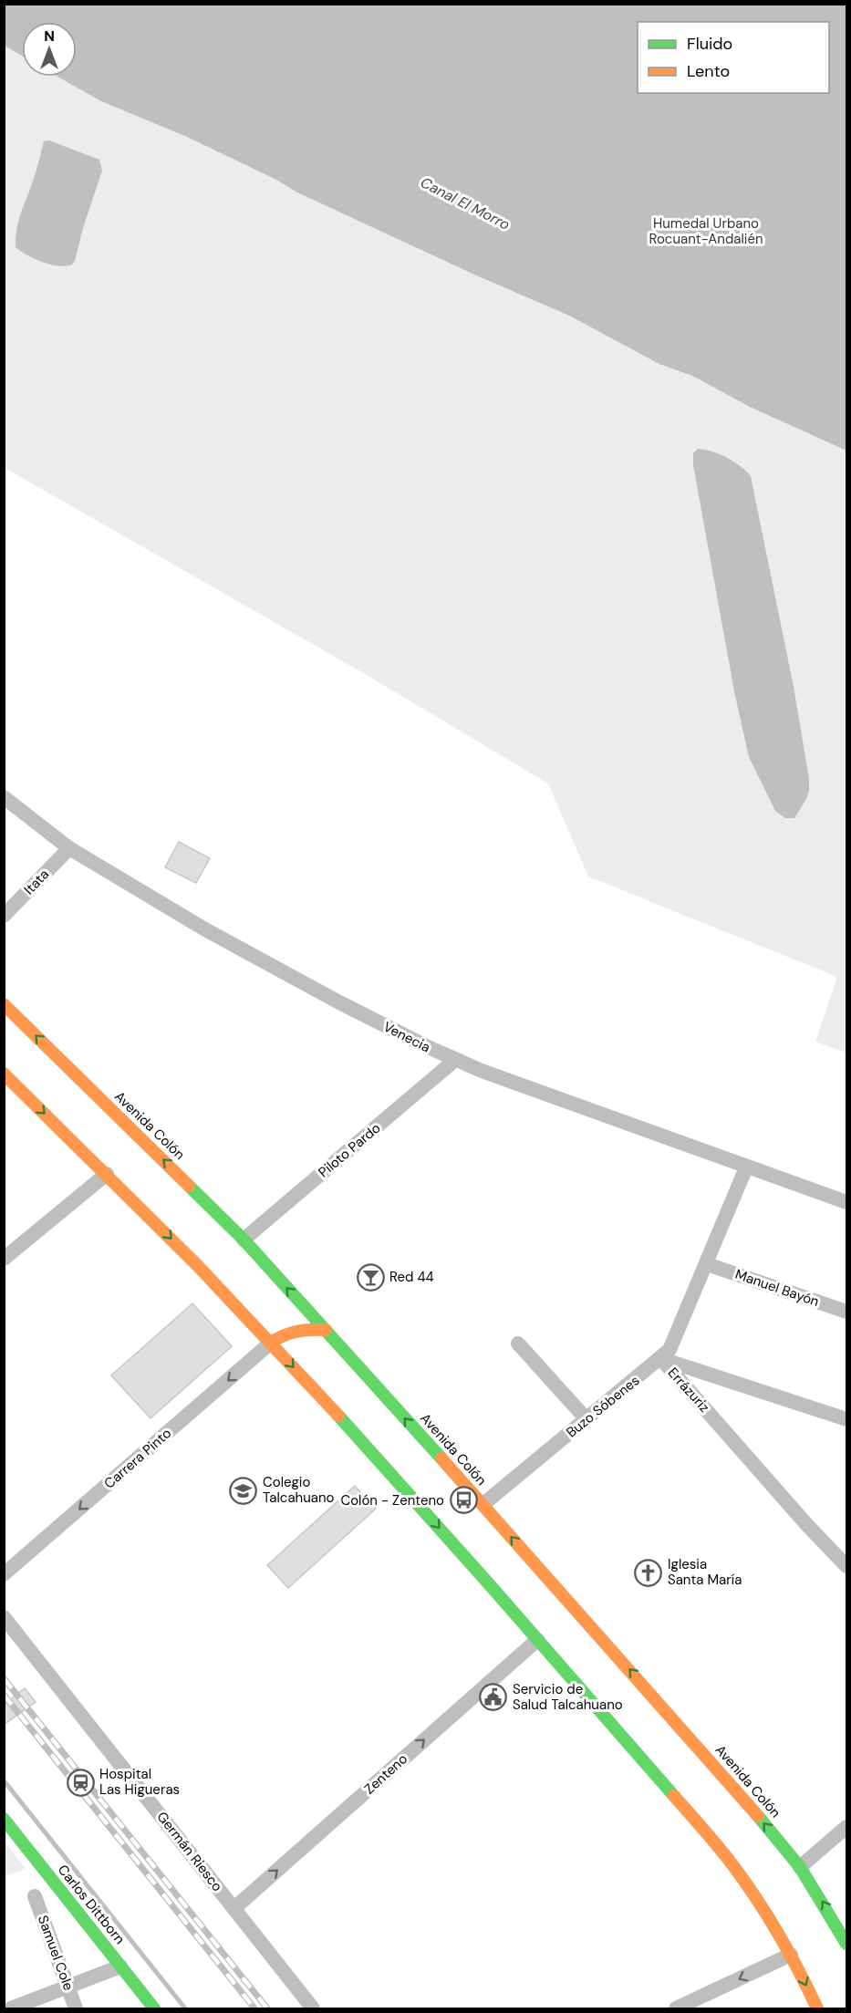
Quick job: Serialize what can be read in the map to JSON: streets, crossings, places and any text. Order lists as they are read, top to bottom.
{
  "streets": {
    "main road": ["Avenida Colón", "Carlos Dittborn"],
    "street": [
      "Itata",
      "Venecia",
      "Piloto Pardo",
      "Manuel Bayón",
      "Errázuriz",
      "Buzo Sóbenes",
      "Carrera Pinto",
      "Zenteno",
      "Germán Riesco",
      "Samuel Cole"
    ]
  },
  "crossings": [
    ["Itata", "Venecia"],
    ["Venecia", "Piloto Pardo"],
    ["Venecia", "Buzo Sóbenes"],
    ["Avenida Colón", "Piloto Pardo"],
    ["Avenida Colón", "Buzo Sóbenes"],
    ["Manuel Bayón", "Buzo Sóbenes"],
    ["Errázuriz", "Buzo Sóbenes"],
    ["Zenteno", "Germán Riesco"]
  ],
  "one_way": ["Carrera Pinto", "Zenteno"],
  "water": ["Canal El Morro"],
  "parks": ["Humedal Urbano Rocuant-Andalién"],
  "places": {
    "bar": ["Red 44"],
    "school or university": ["Colegio Talcahuano"],
    "bus stop": ["Colón - Zenteno"],
    "church": ["Iglesia Santa María"],
    "public building": ["Servicio de Salud Talcahuano"],
    "station": ["Hospital Las Higueras"]
  },
  "legend": ["Fluido", "Lento"],
  "north": "top"
}
